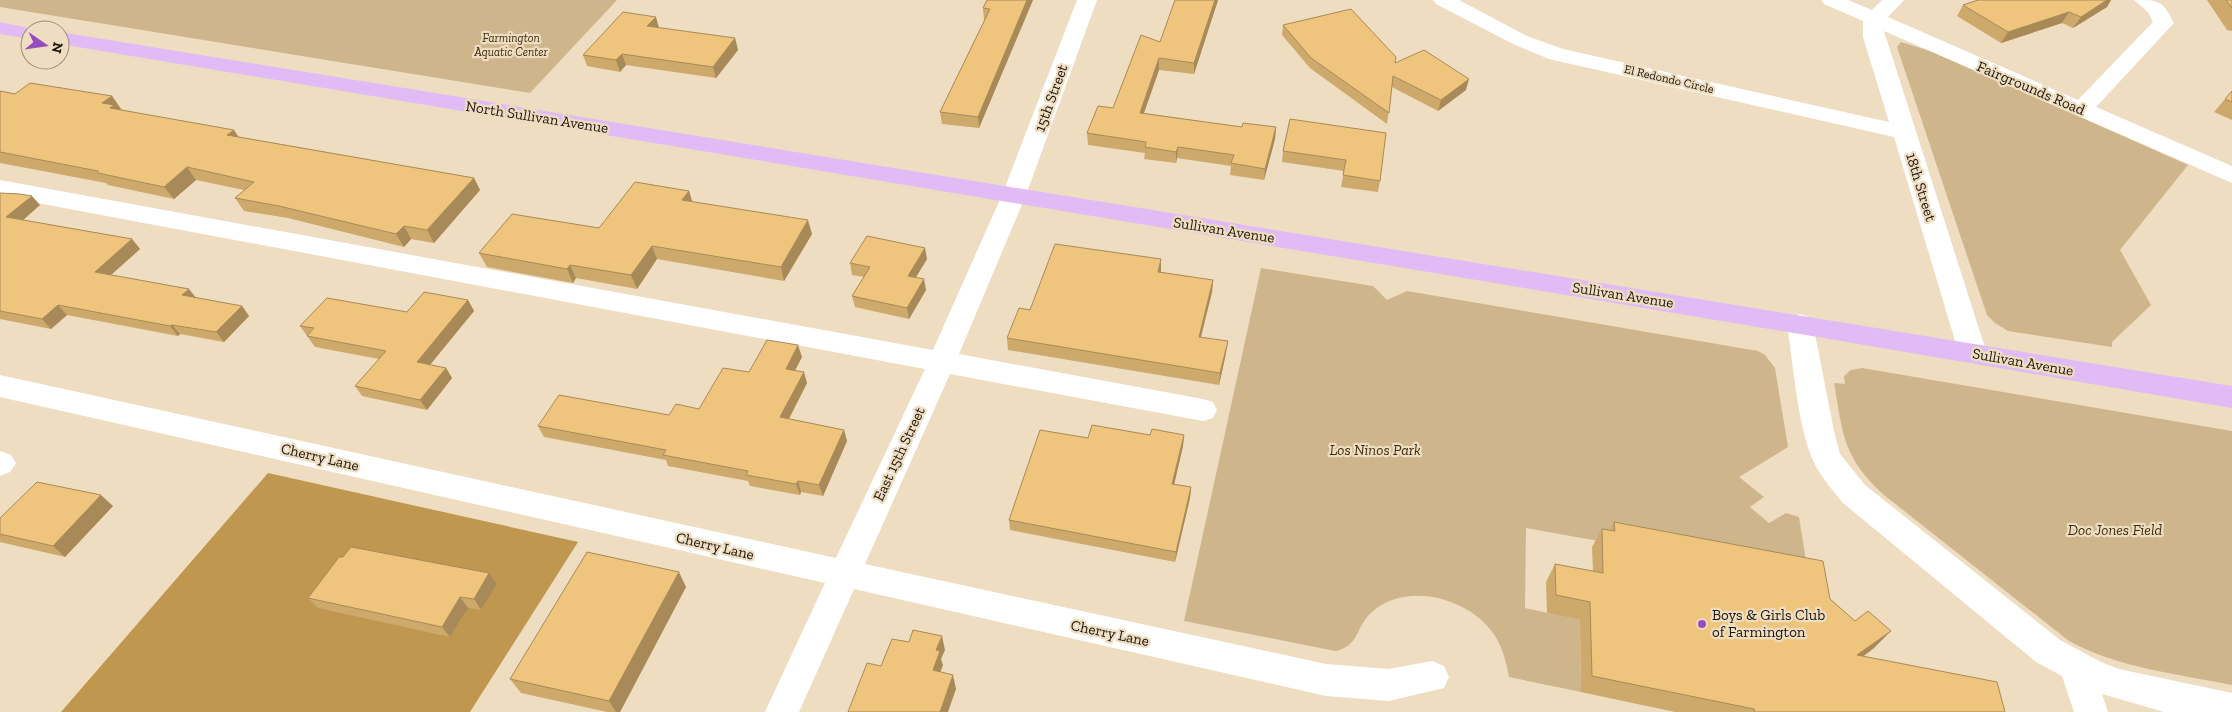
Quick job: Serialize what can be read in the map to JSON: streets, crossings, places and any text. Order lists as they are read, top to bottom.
{
  "streets": {
    "main road": ["North Sullivan Avenue", "Sullivan Avenue"],
    "street": [
      "El Redondo Circle",
      "Fairgrounds Road",
      "15th Street",
      "18th Street",
      "East 15th Street",
      "Cherry Lane"
    ]
  },
  "crossings": [
    ["El Redondo Circle", "18th Street"],
    ["Fairgrounds Road", "18th Street"],
    ["15th Street", "North Sullivan Avenue"],
    ["15th Street", "Sullivan Avenue"],
    ["15th Street", "East 15th Street"],
    ["North Sullivan Avenue", "Sullivan Avenue"],
    ["North Sullivan Avenue", "East 15th Street"],
    ["18th Street", "Sullivan Avenue"],
    ["Sullivan Avenue", "East 15th Street"],
    ["East 15th Street", "Cherry Lane"]
  ],
  "parks": ["Farmington Aquatic Center", "Los Ninos Park", "Doc Jones Field"],
  "places": ["Boys & Girls Club of Farmington"],
  "north": "right"
}
